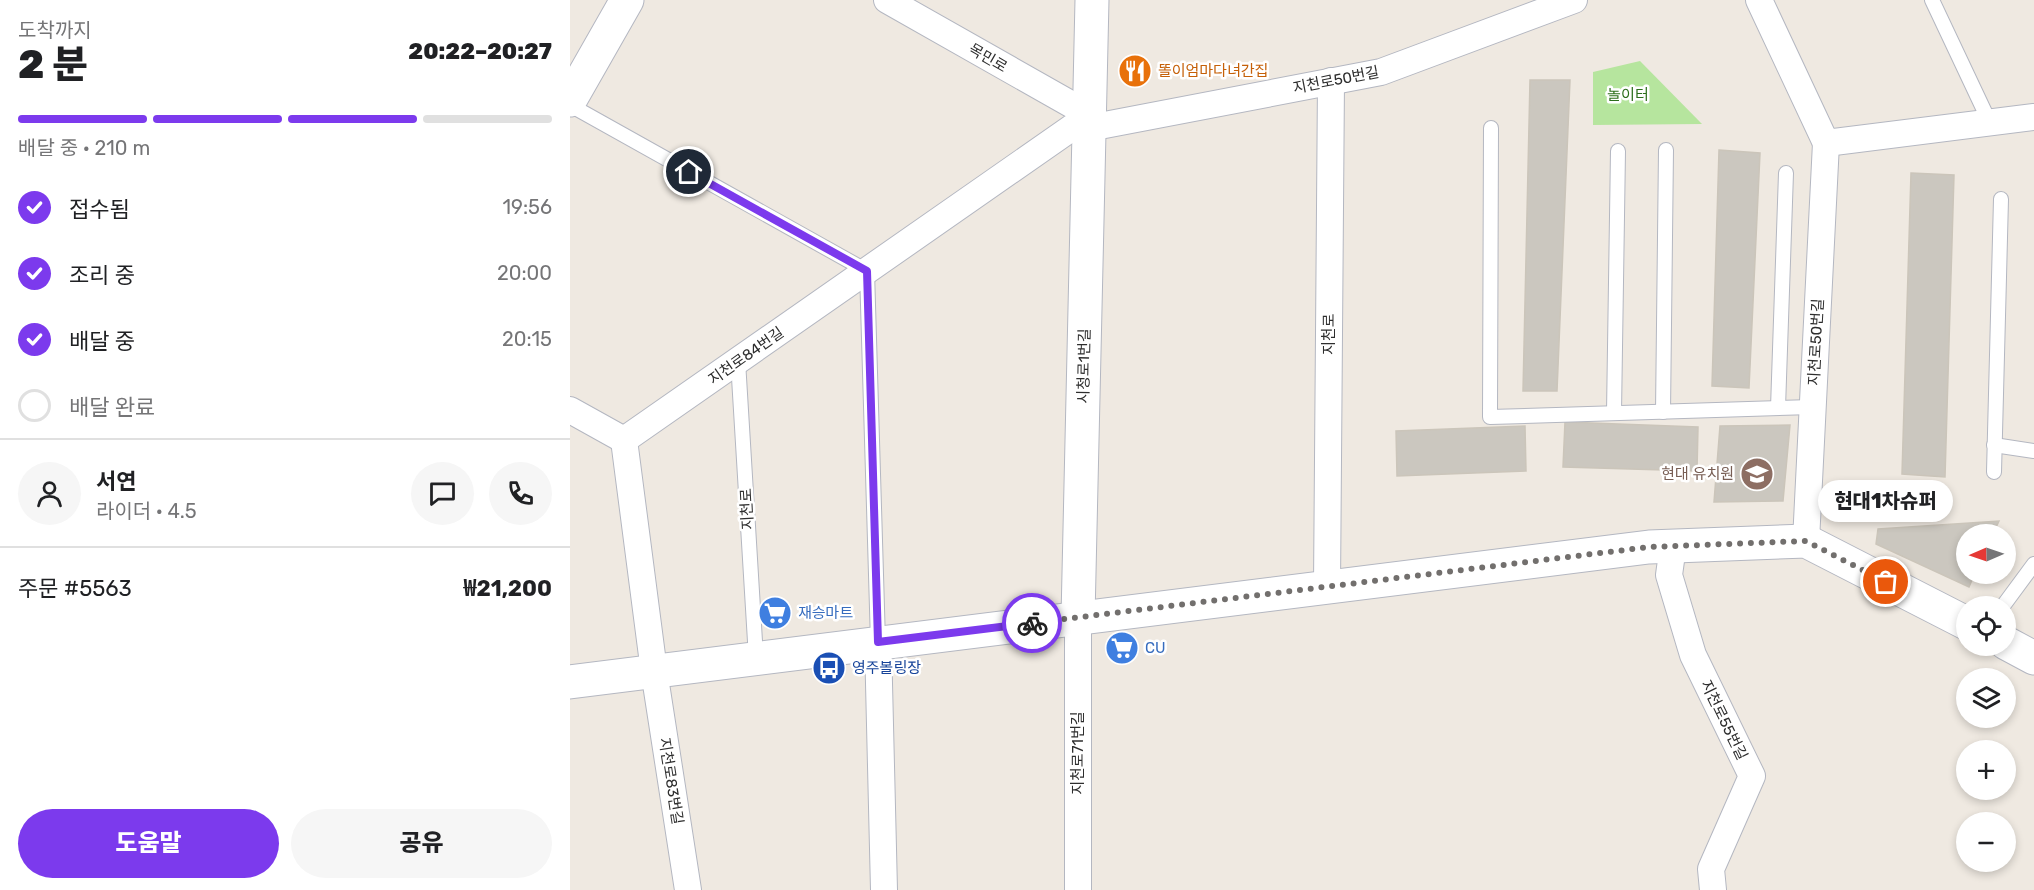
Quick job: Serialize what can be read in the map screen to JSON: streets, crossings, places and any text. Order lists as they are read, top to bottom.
{
  "streets": {
    "main road": ["시청로1번길"],
    "street": [
      "목민로",
      "지천로50번길",
      "지천로",
      "지천로84번길",
      "지천로55번길",
      "지천로71번길",
      "지천로83번길"
    ]
  },
  "crossings": [
    ["목민로", "지천로50번길"],
    ["목민로", "시청로1번길"],
    ["지천로50번길", "지천로"],
    ["지천로50번길", "시청로1번길"],
    ["지천로", "지천로84번길"],
    ["시청로1번길", "지천로71번길"]
  ],
  "parks": ["놀이터"],
  "places": {
    "restaurant": ["똘이엄마다녀간집"],
    "school or university": ["현대 유치원"],
    "other": ["현대1차슈퍼"],
    "supermarket": ["재승마트", "CU"],
    "bus stop": ["영주볼링장"]
  },
  "north": "left",
  "page": {
    "heading": ["2 분", "도착까지", "20:22–20:27"],
    "panel": [
      "서연",
      "라이더 · 4.5",
      "주문 #5563",
      "₩21,200"
    ],
    "bar": "배달 중 · 210 m",
    "list": [
      ["접수됨", "19:56"],
      ["조리 중", "20:00"],
      ["배달 중", "20:15"],
      "배달 완료"
    ],
    "bubble": "현대1차슈퍼",
    "map_buttons": ["+", "−"],
    "buttons": ["도움말", "공유"]
  }
}
